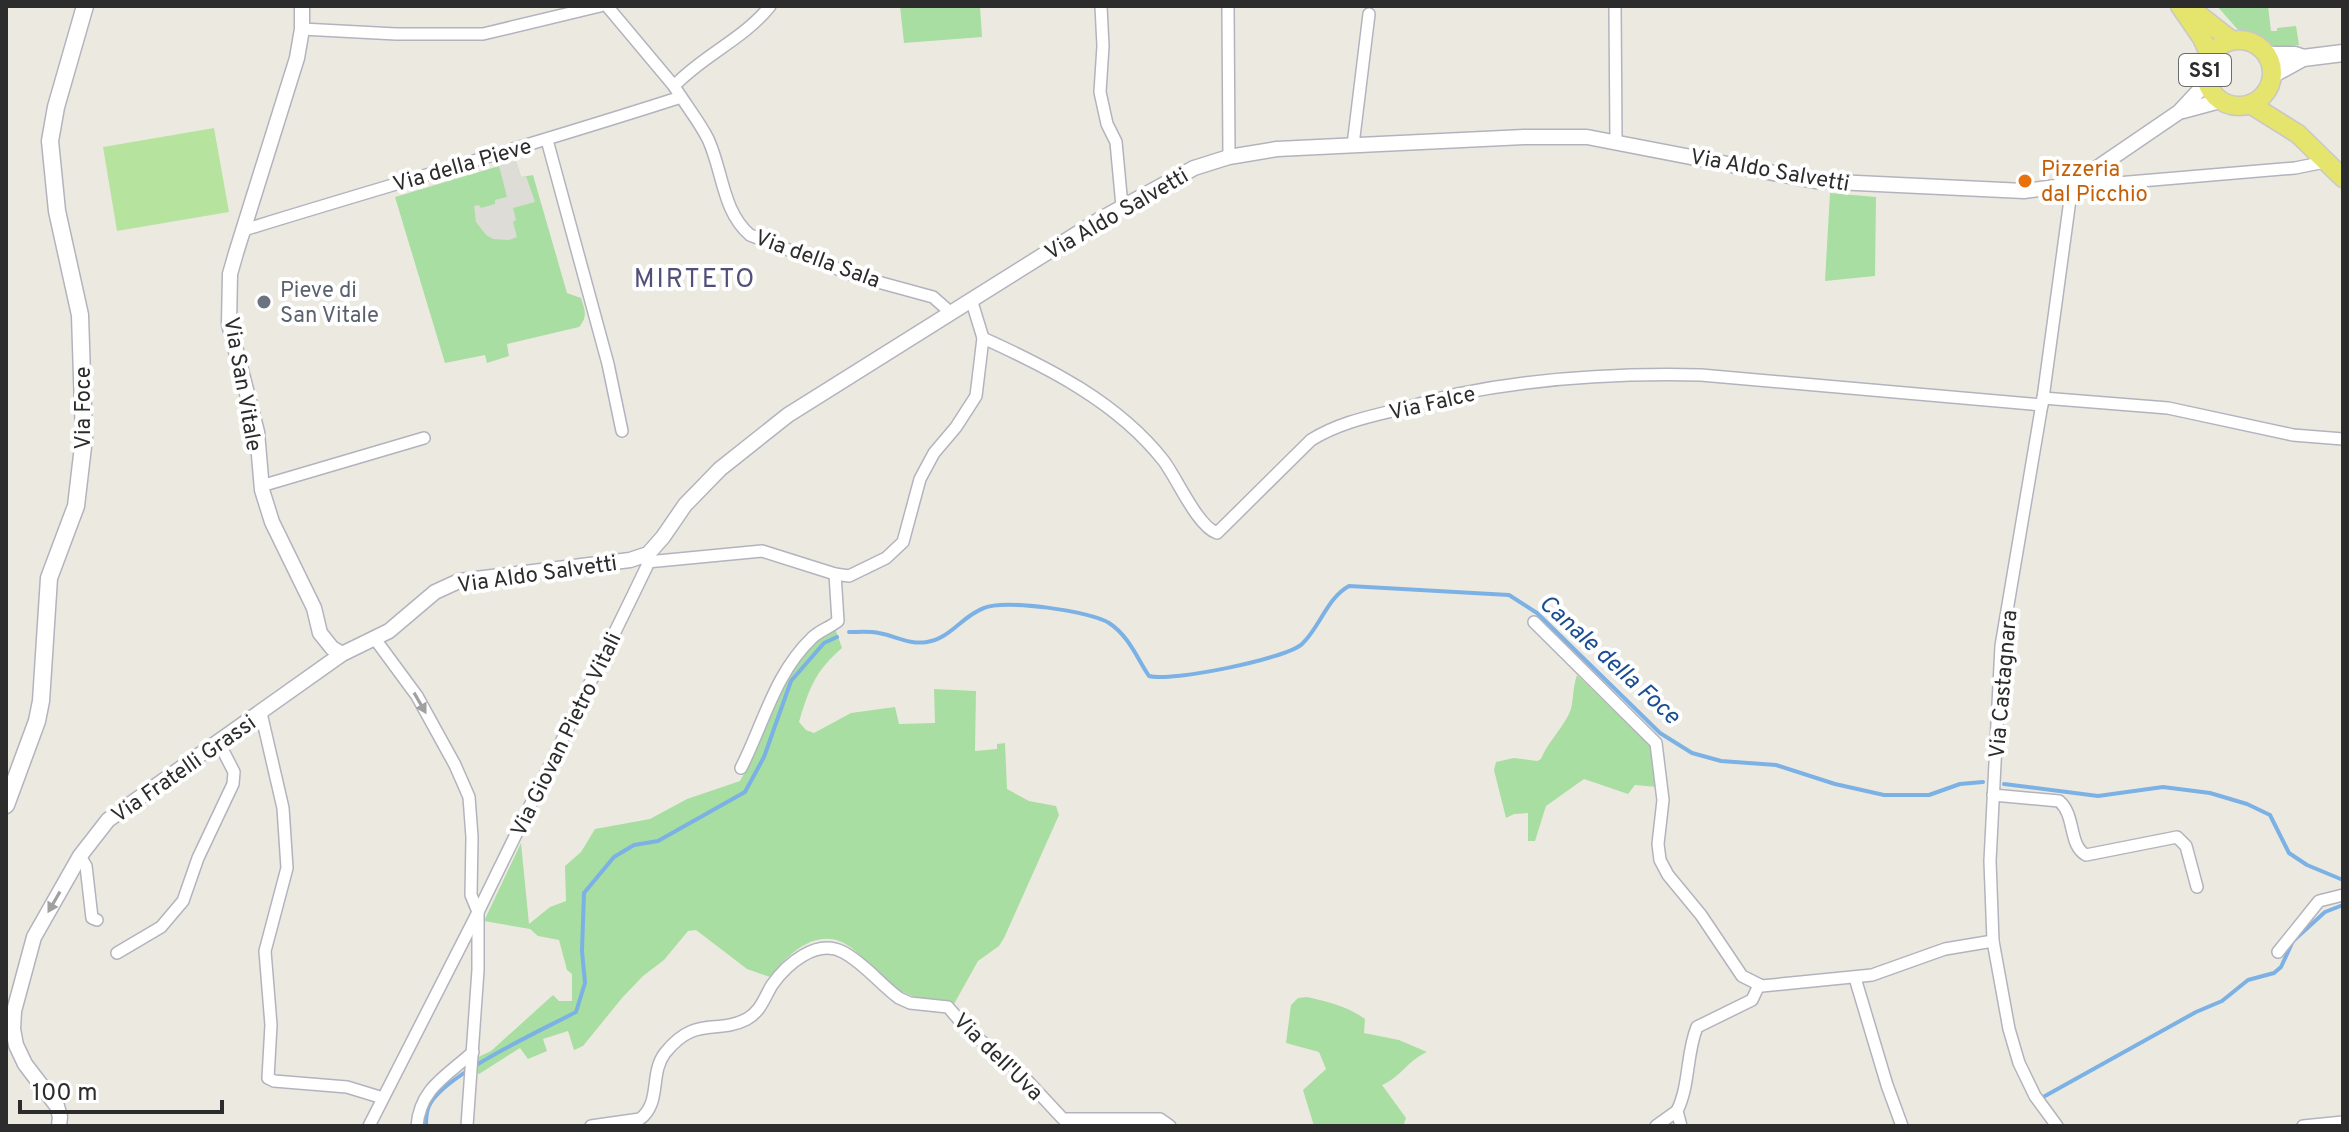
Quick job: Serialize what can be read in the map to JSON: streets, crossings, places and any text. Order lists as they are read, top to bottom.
{
  "streets": {
    "main road": ["SS1", "Via Foce"],
    "street": [
      "Via della Pieve",
      "Via Aldo Salvetti",
      "Via della Sala",
      "Via San Vitale",
      "Via Falce",
      "Via Castagnara",
      "Via Giovan Pietro Vitali",
      "Via Fratelli Grassi",
      "Via dell'Uva"
    ]
  },
  "crossings": [
    ["SS1", "Via Aldo Salvetti"],
    ["Via della Pieve", "Via della Sala"],
    ["Via della Pieve", "Via San Vitale"],
    ["Via Aldo Salvetti", "Via della Sala"],
    ["Via Aldo Salvetti", "Via San Vitale"],
    ["Via Aldo Salvetti", "Via Castagnara"],
    ["Via Aldo Salvetti", "Via Giovan Pietro Vitali"],
    ["Via Aldo Salvetti", "Via Fratelli Grassi"],
    ["Via San Vitale", "Via Fratelli Grassi"],
    ["Via Falce", "Via Castagnara"]
  ],
  "one_way": ["Via Fratelli Grassi"],
  "districts": ["MIRTETO"],
  "water": ["Canale della Foce"],
  "places": ["Pizzeria dal Picchio", "Pieve di San Vitale"],
  "scale_bar": "100 m"
}
